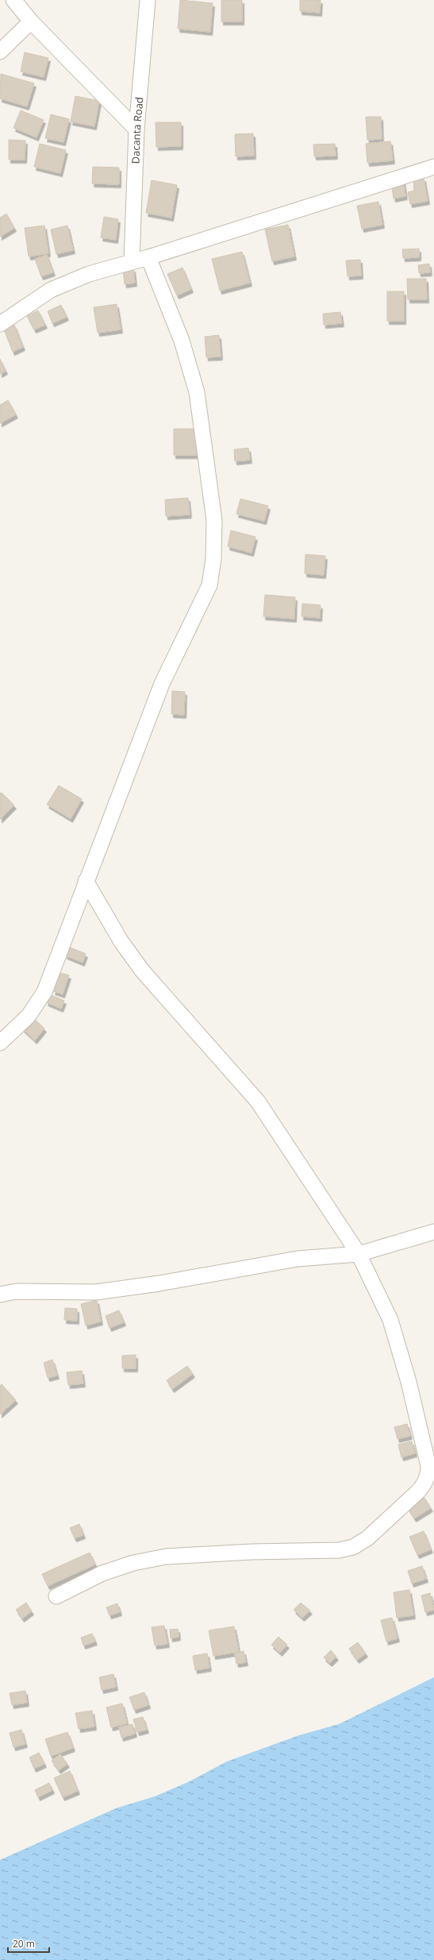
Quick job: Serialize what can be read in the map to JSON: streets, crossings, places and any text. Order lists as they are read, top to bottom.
{
  "streets": {
    "street": ["Dacanta Road"]
  },
  "scale_bar": "20 m"
}
